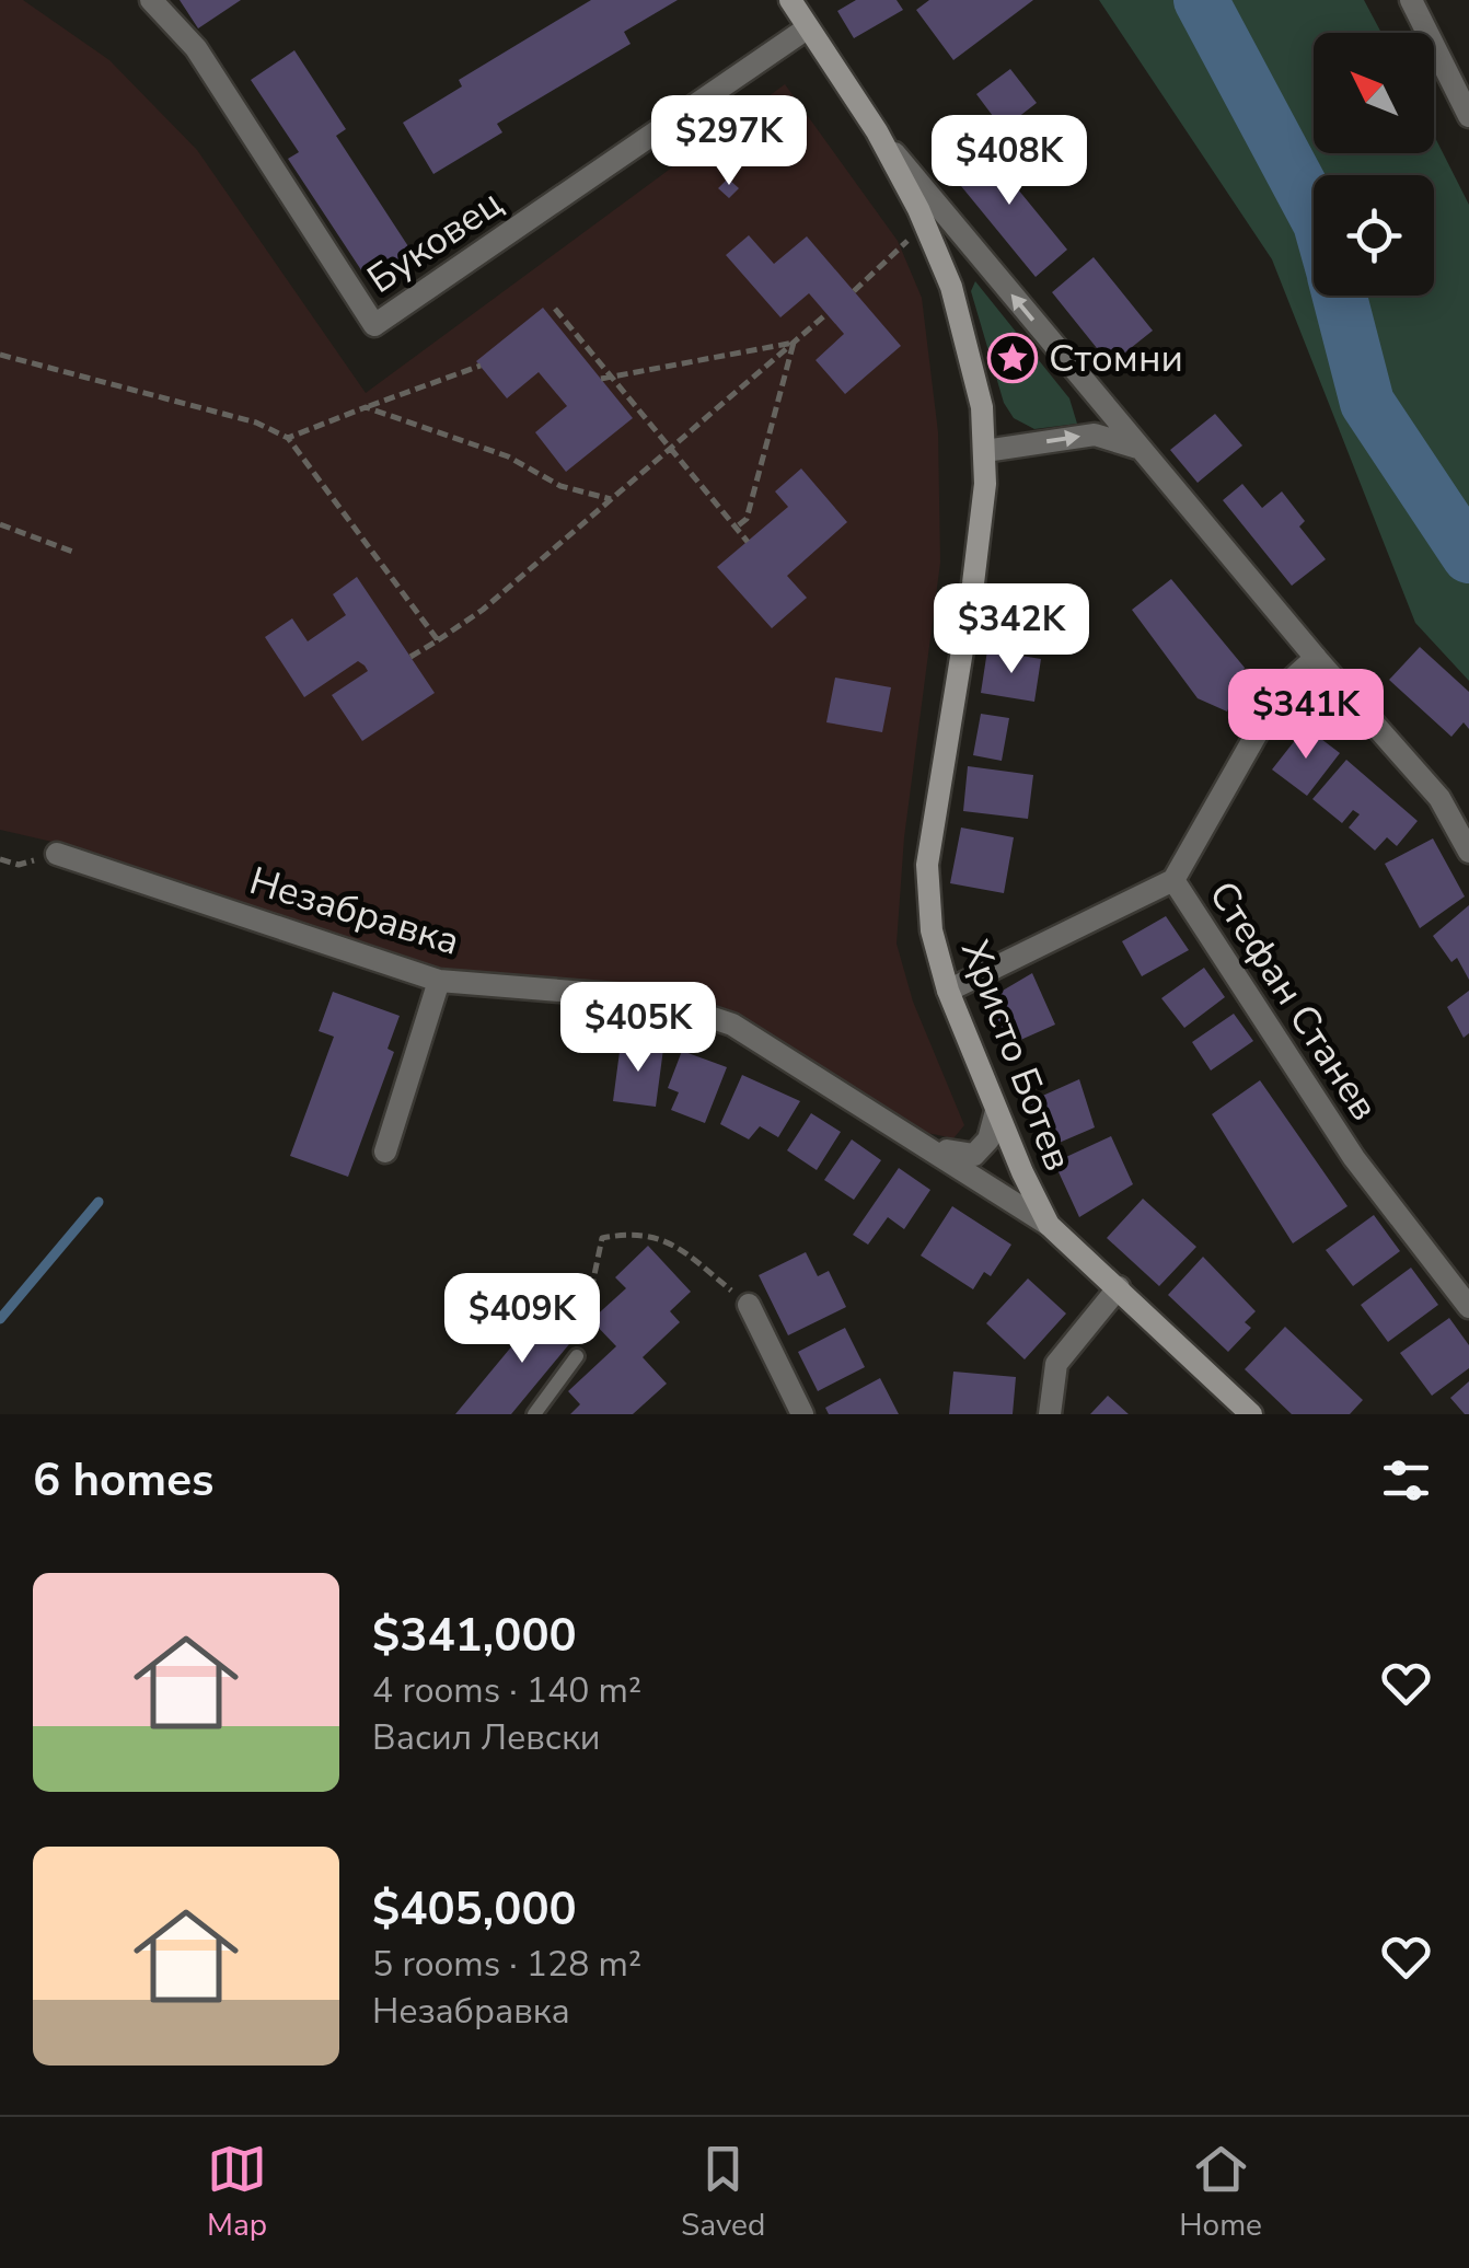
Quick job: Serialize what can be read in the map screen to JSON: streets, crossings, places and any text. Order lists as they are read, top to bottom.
{
  "streets": {
    "main road": ["Христо Ботев"],
    "street": ["Буковец", "Незабравка", "Стефан Станев"]
  },
  "crossings": [
    ["Буковец", "Христо Ботев"],
    ["Незабравка", "Христо Ботев"],
    ["Стефан Станев", "Христо Ботев"]
  ],
  "places": {
    "place": ["Стомни"]
  },
  "north": "top left",
  "page": {
    "price": [
      "$297K",
      "$408K",
      "$342K",
      "$341K",
      "$405K",
      "$409K"
    ],
    "heading": "6 homes",
    "list": [
      {
        "name": "$341,000",
        "note": "4 rooms · 140 m² · Васил Левски"
      },
      {
        "name": "$405,000",
        "note": "5 rooms · 128 m² · Незабравка"
      }
    ],
    "tabs": ["Map", "Saved", "Home"]
  }
}
